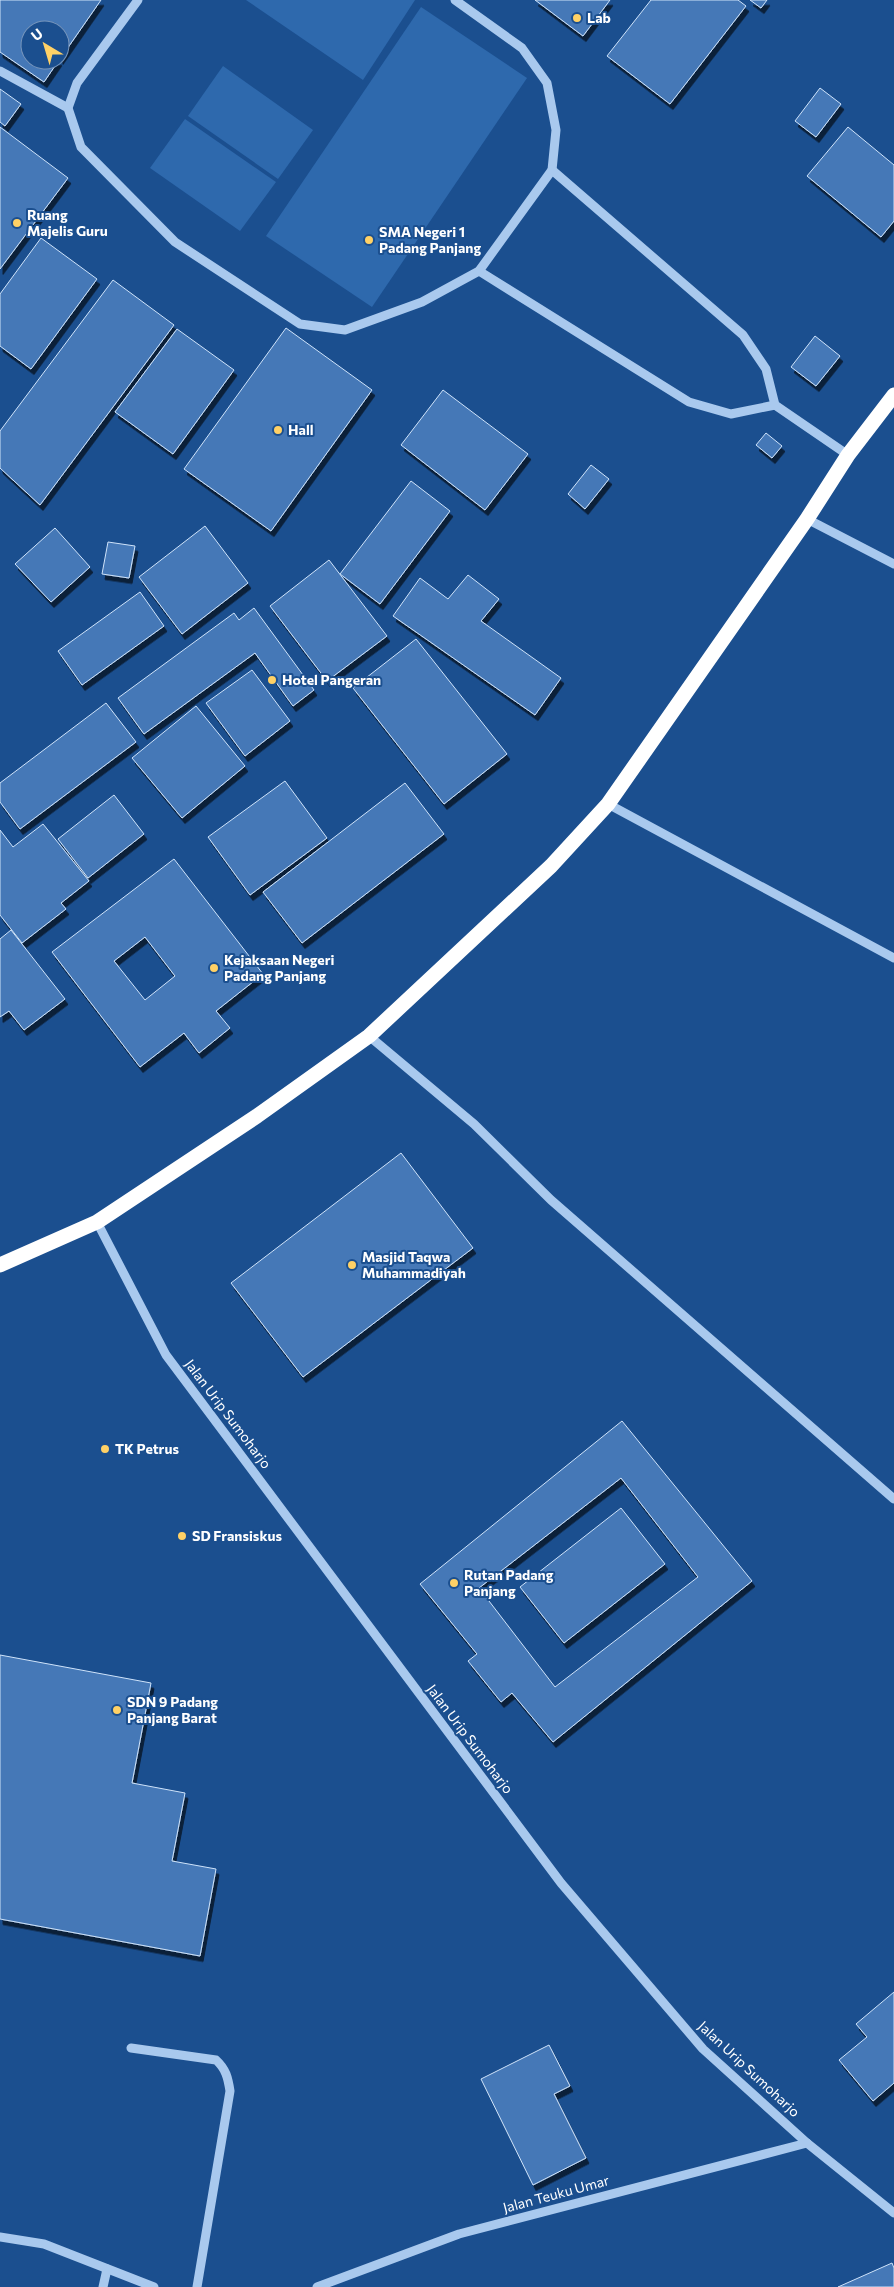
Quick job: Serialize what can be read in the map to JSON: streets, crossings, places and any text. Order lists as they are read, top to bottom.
{
  "streets": {
    "street": ["Jalan Urip Sumoharjo", "Jalan Teuku Umar"]
  },
  "crossings": [
    ["Jalan Urip Sumoharjo", "Jalan Teuku Umar"]
  ],
  "places": [
    "Lab",
    "Ruang Majelis Guru",
    "SMA Negeri 1 Padang Panjang",
    "Hall",
    "Hotel Pangeran",
    "Kejaksaan Negeri Padang Panjang",
    "Masjid Taqwa Muhammadiyah",
    "TK Petrus",
    "SD Fransiskus",
    "Rutan Padang Panjang",
    "SDN 9 Padang Panjang Barat"
  ],
  "north": "top left"
}
